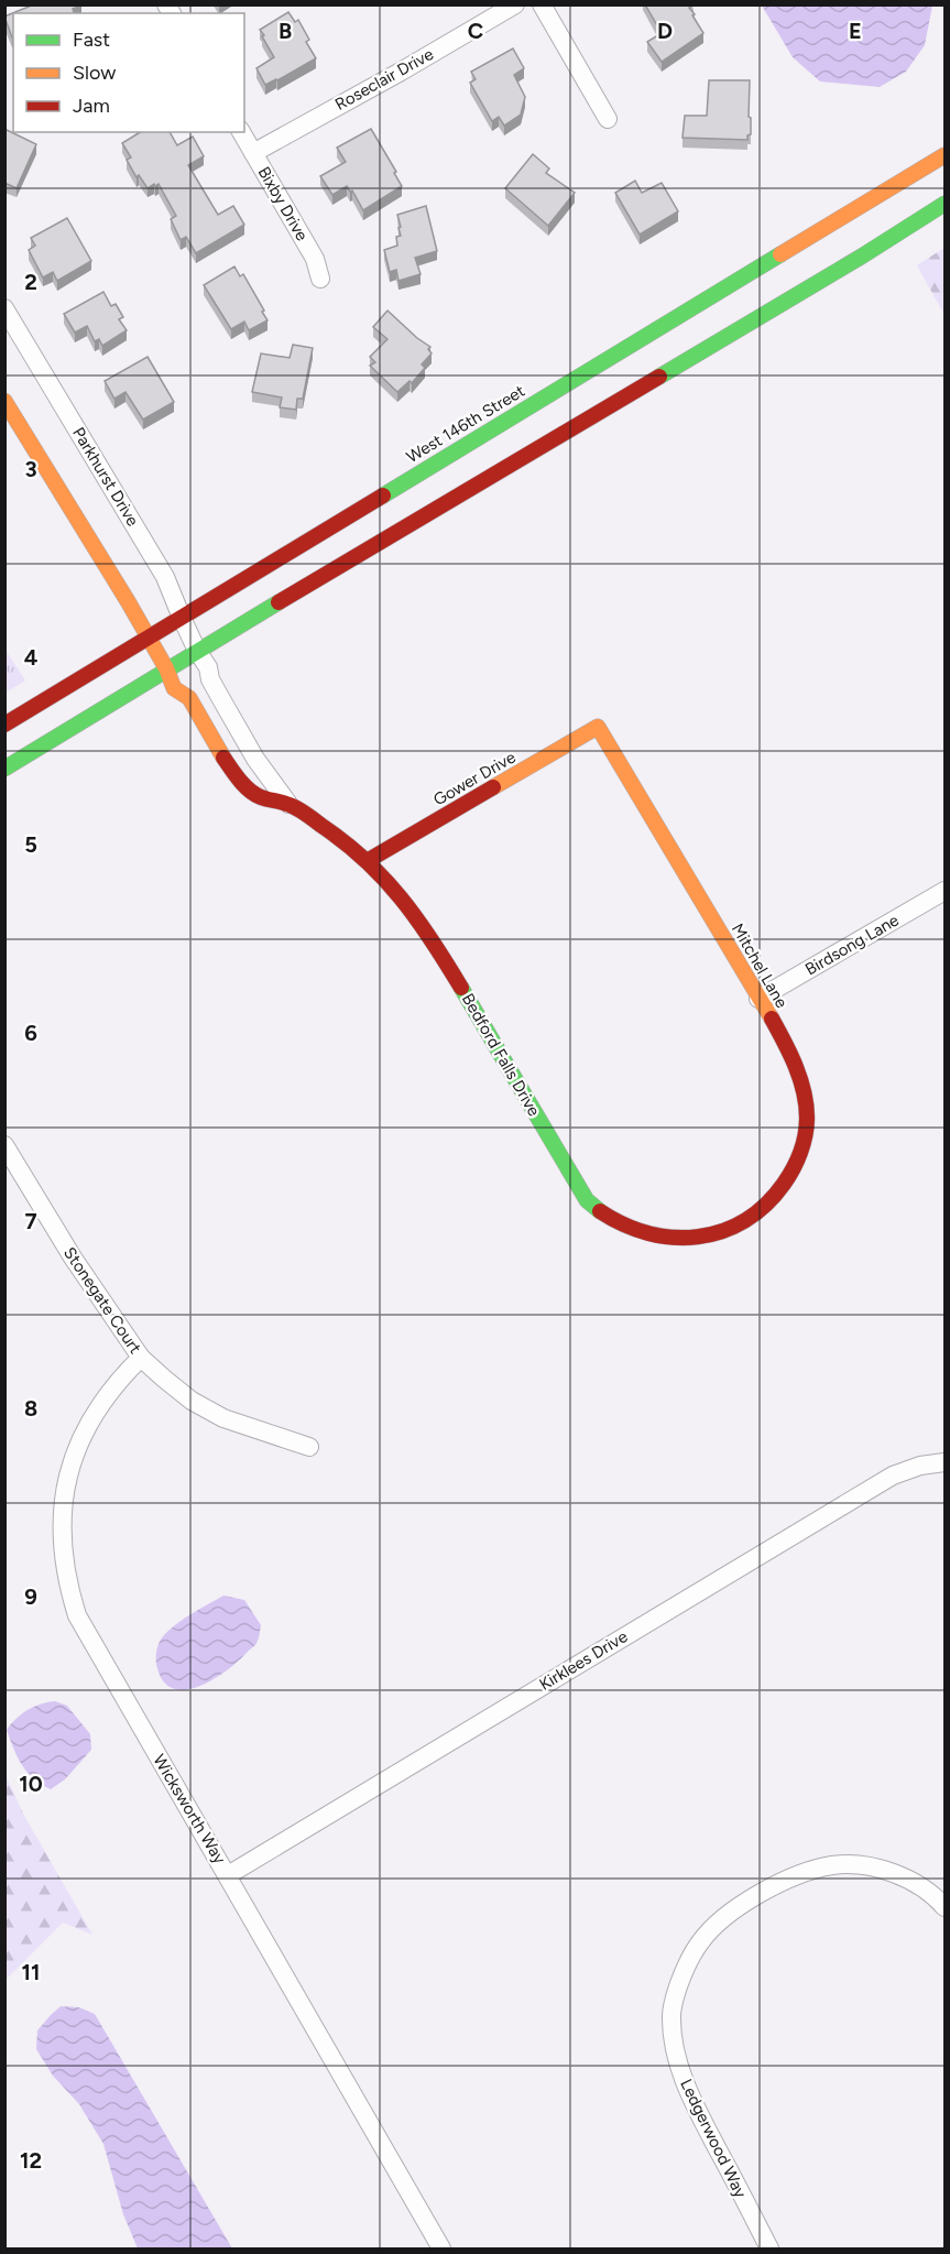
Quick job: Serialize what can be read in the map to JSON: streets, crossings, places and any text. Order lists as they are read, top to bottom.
{
  "streets": {
    "main road": [
      "West 146th Street",
      "Gower Drive",
      "Mitchel Lane",
      "Bedford Falls Drive"
    ],
    "street": [
      "Roseclair Drive",
      "Bixby Drive",
      "Parkhurst Drive",
      "Birdsong Lane",
      "Stonegate Court",
      "Kirklees Drive",
      "Wicksworth Way",
      "Ledgerwood Way"
    ]
  },
  "crossings": [
    ["Roseclair Drive", "Bixby Drive"],
    ["West 146th Street", "Parkhurst Drive"],
    ["Parkhurst Drive", "Bedford Falls Drive"],
    ["Gower Drive", "Mitchel Lane"],
    ["Gower Drive", "Bedford Falls Drive"],
    ["Birdsong Lane", "Mitchel Lane"],
    ["Mitchel Lane", "Bedford Falls Drive"],
    ["Stonegate Court", "Wicksworth Way"],
    ["Kirklees Drive", "Wicksworth Way"]
  ],
  "legend": ["Fast", "Slow", "Jam"],
  "grid": {
    "columns": [
      "B",
      "C",
      "D",
      "E"
    ],
    "rows": [
      "2",
      "3",
      "4",
      "5",
      "6",
      "7",
      "8",
      "9",
      "10",
      "11",
      "12"
    ]
  }
}
